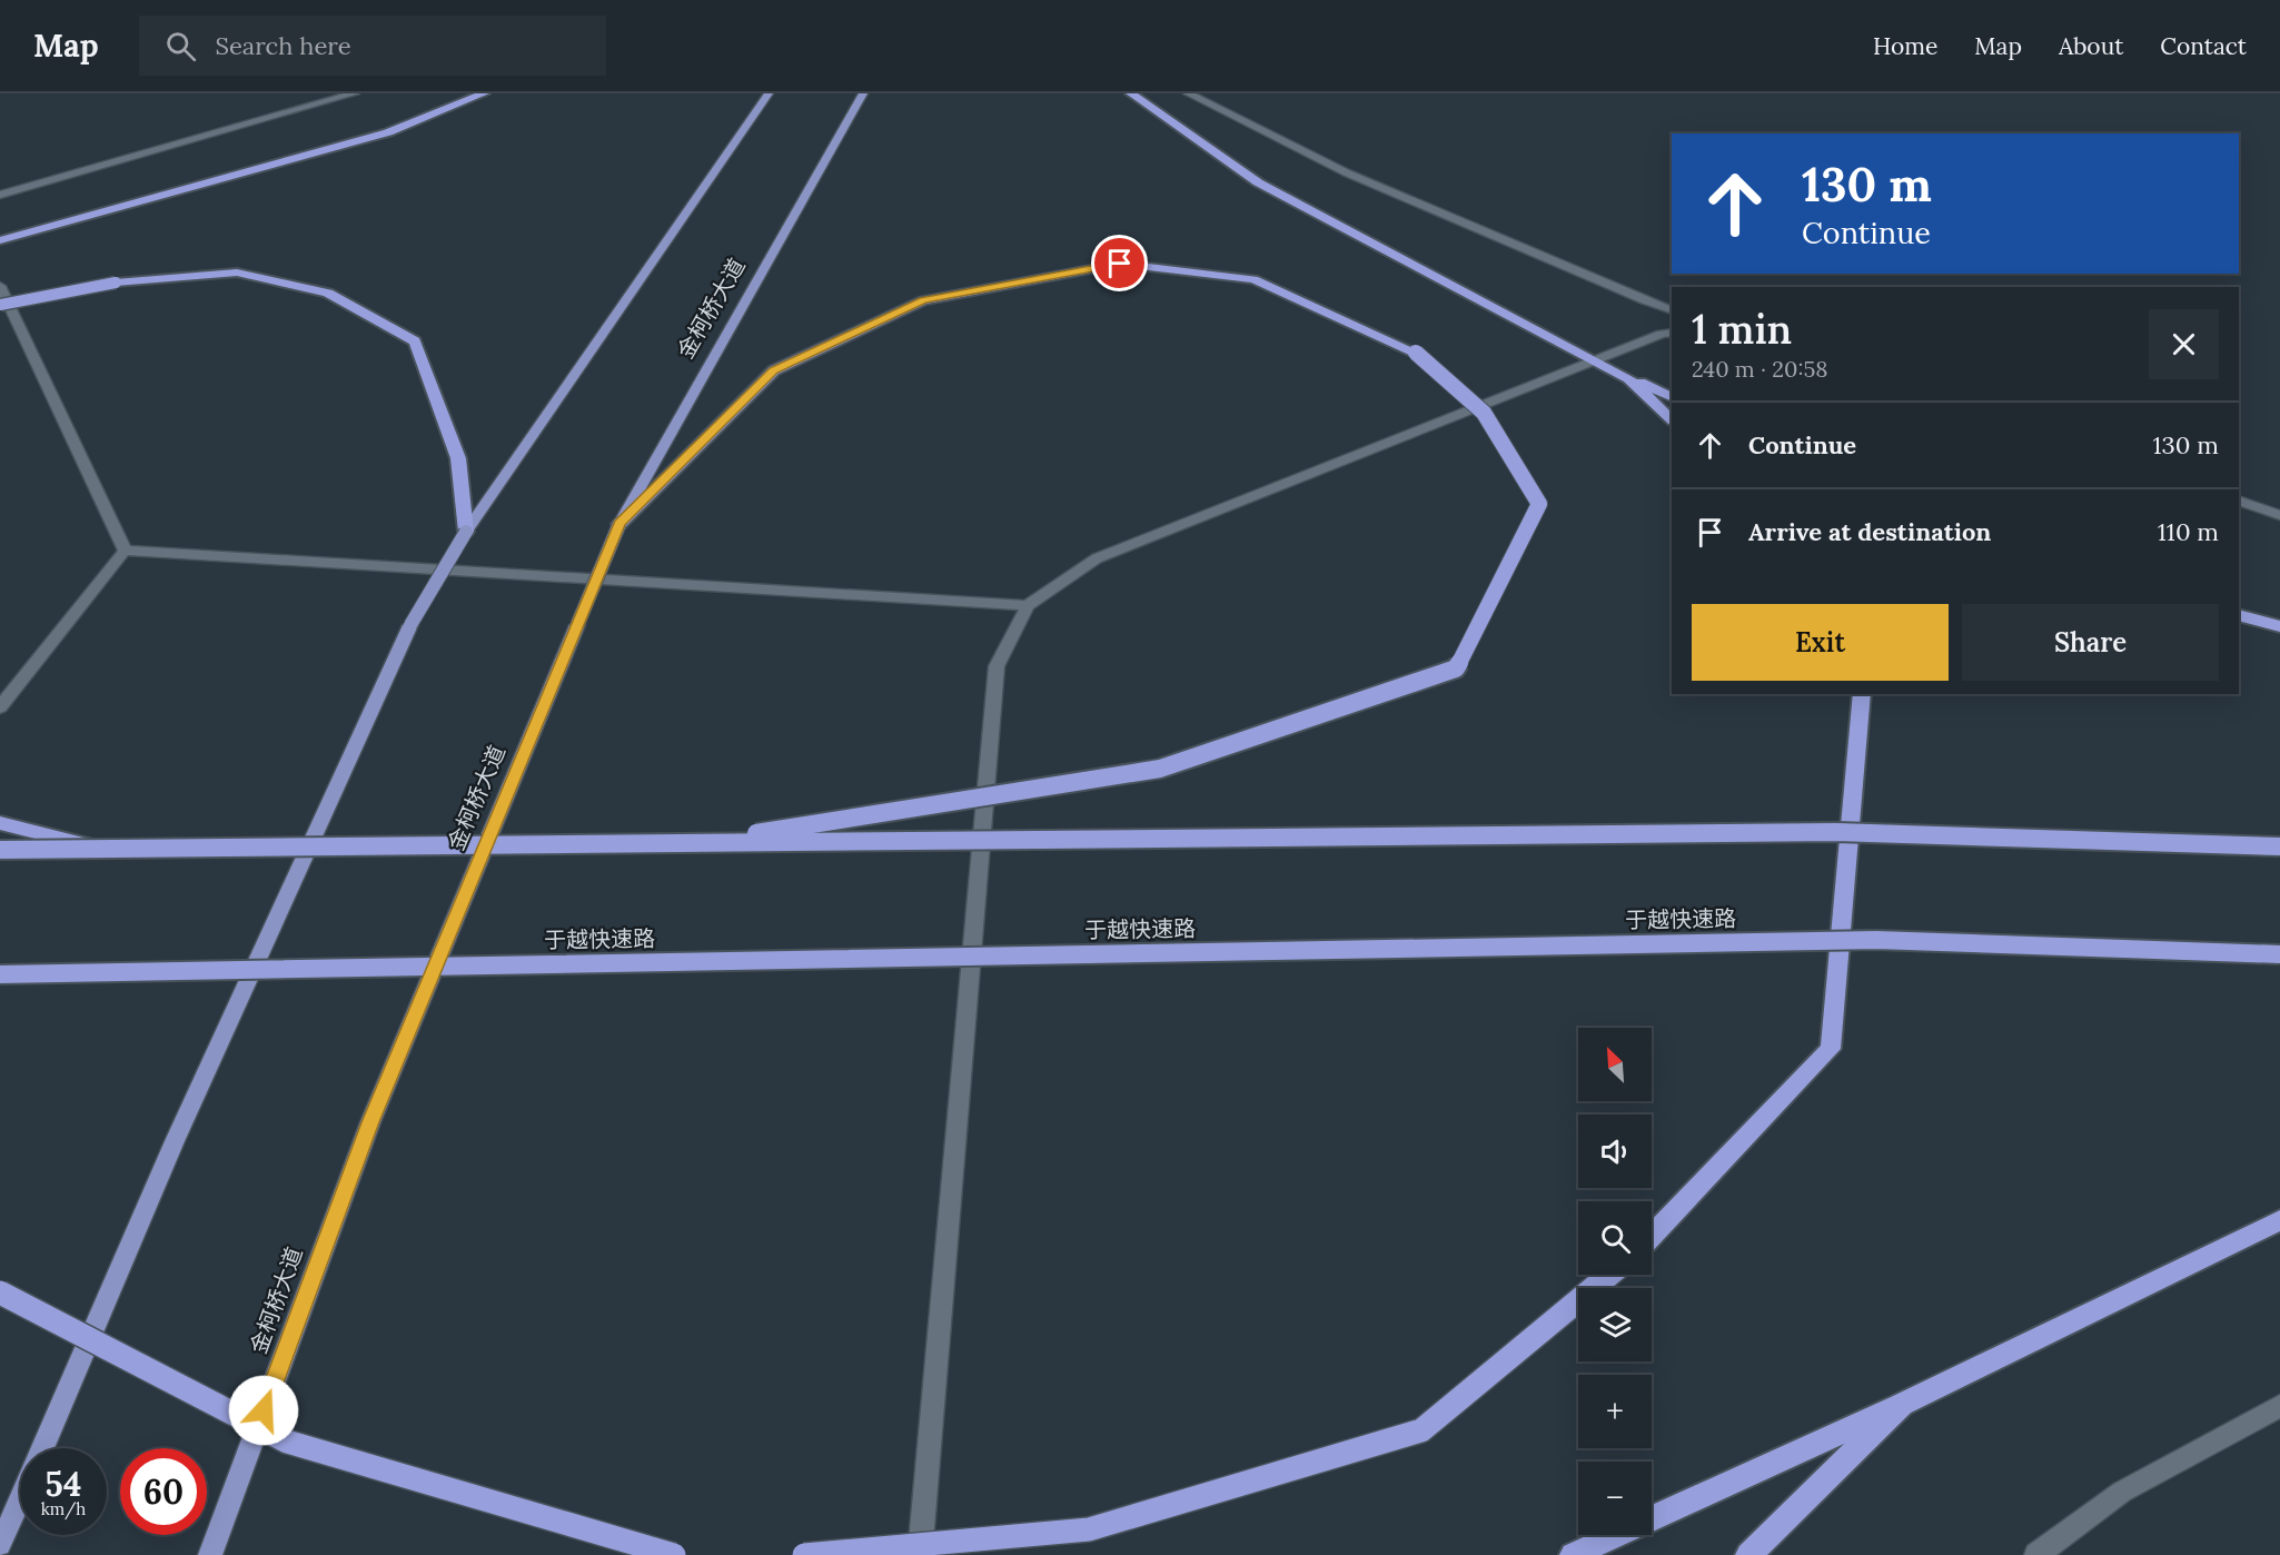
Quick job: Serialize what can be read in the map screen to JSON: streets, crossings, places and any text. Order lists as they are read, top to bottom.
{
  "streets": {
    "highway": ["于越快速路"],
    "main road": ["金柯桥大道"]
  },
  "north": "top left",
  "page": {
    "header": "Map",
    "search": "Search here",
    "nav": [
      "Home",
      "Map",
      "About",
      "Contact"
    ],
    "turn": ["130 m", "Continue"],
    "heading": ["1 min", "240 m · 20:58"],
    "list": [
      {
        "name": "Continue",
        "value": "130 m"
      },
      {
        "name": "Arrive at destination",
        "value": "110 m"
      }
    ],
    "buttons": ["Exit", "Share"],
    "map_buttons": ["+", "−"],
    "speed": "54 km/h",
    "limit": "60"
  }
}
